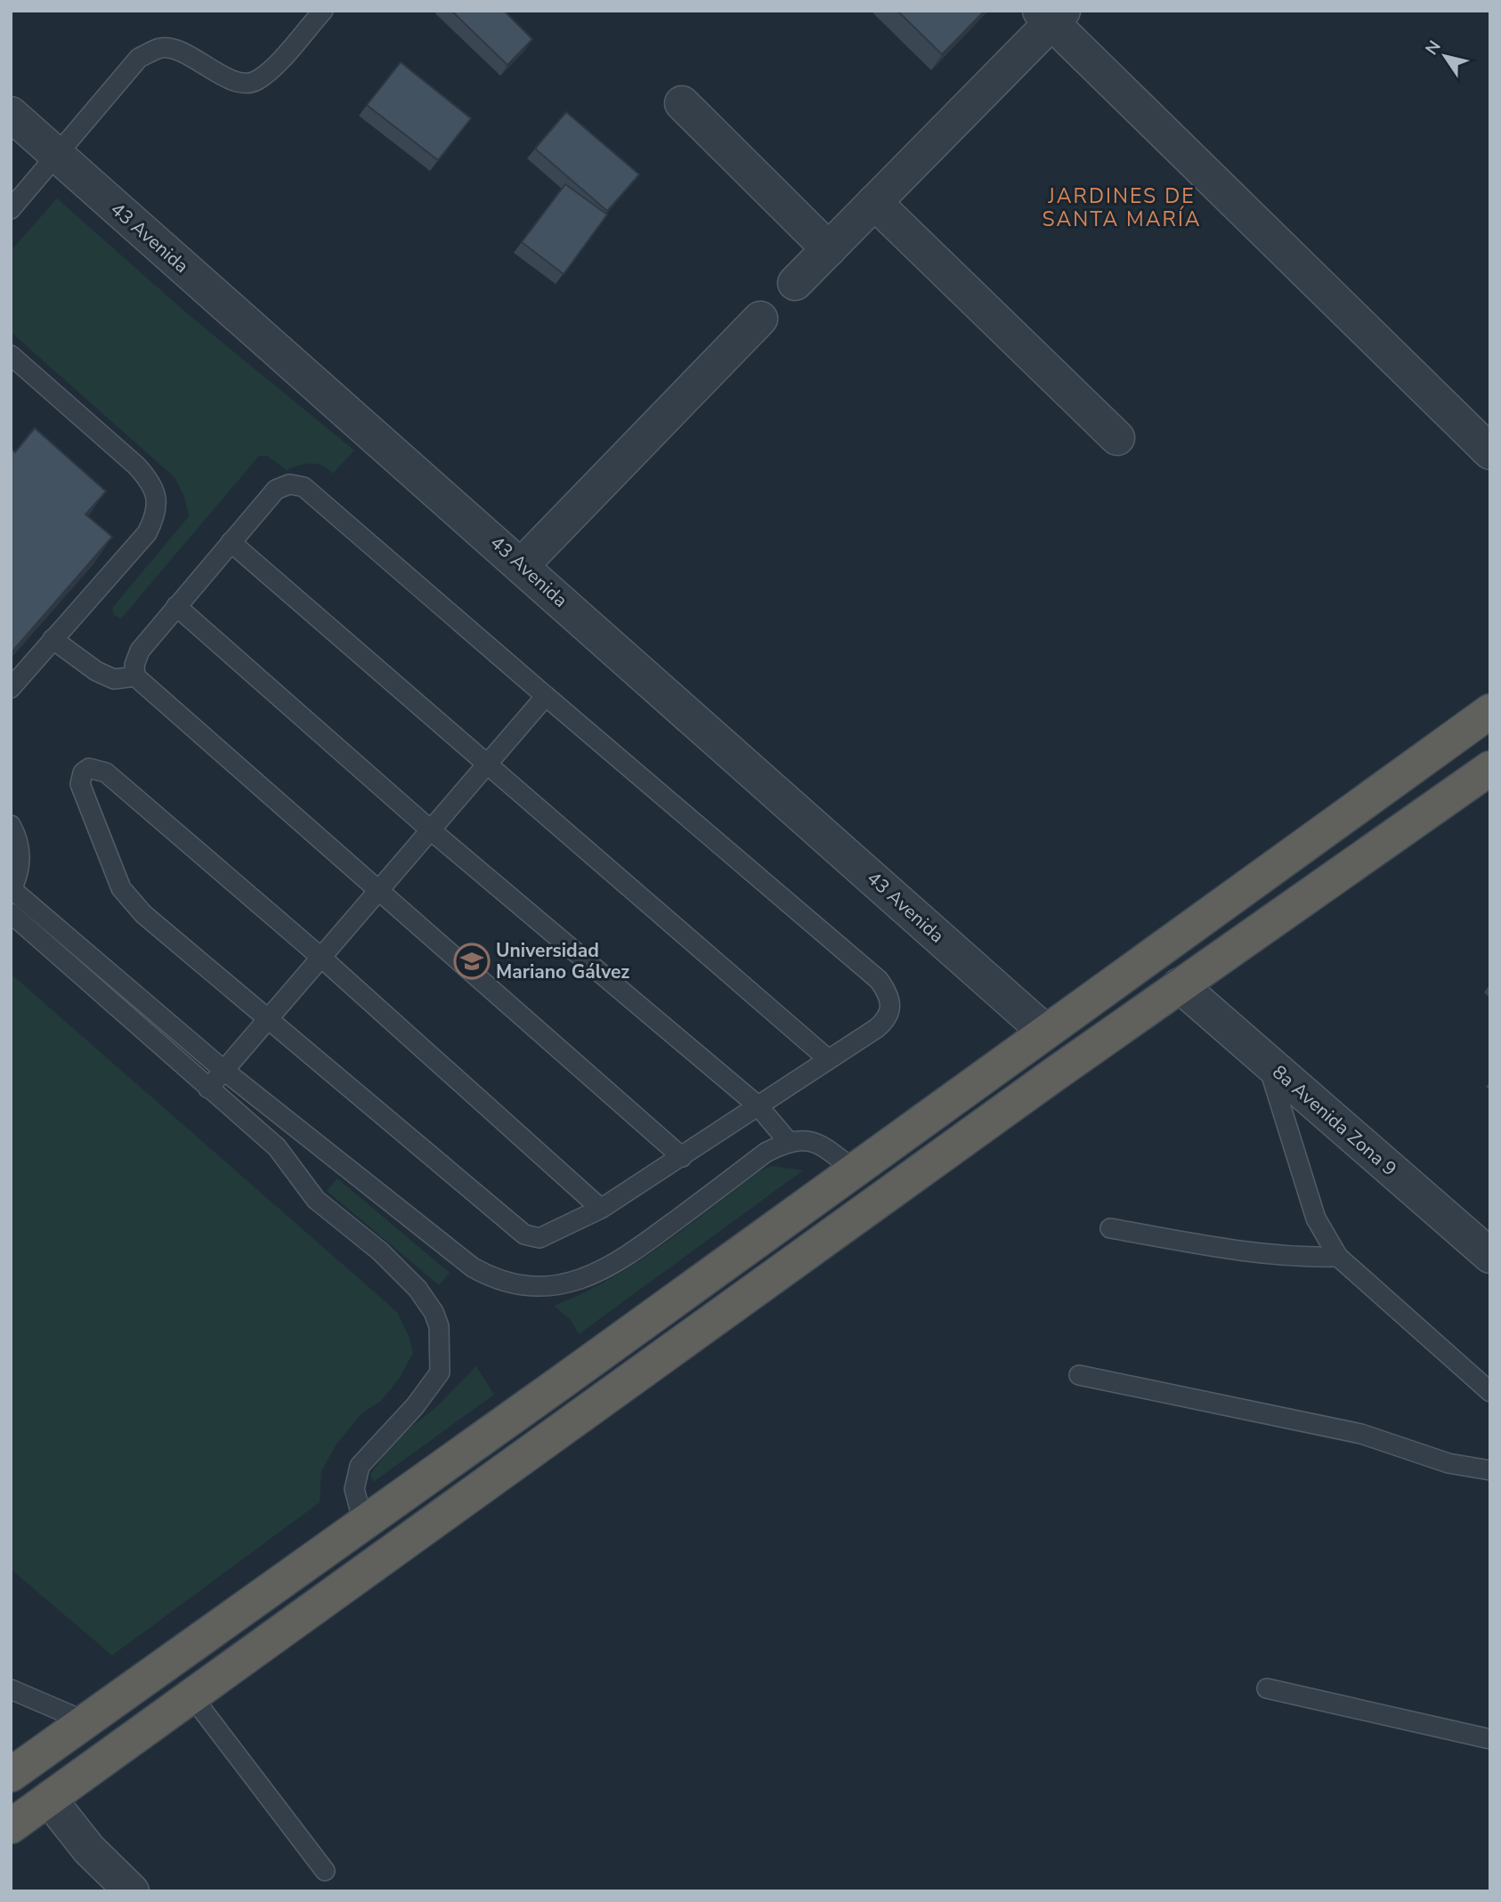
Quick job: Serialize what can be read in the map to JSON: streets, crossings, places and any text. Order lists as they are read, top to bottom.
{
  "streets": {
    "street": ["43 Avenida", "8a Avenida Zona 9"]
  },
  "districts": ["JARDINES DE SANTA MARÍA"],
  "places": {
    "school or university": ["Universidad Mariano Gálvez"]
  },
  "north": "top left"
}
